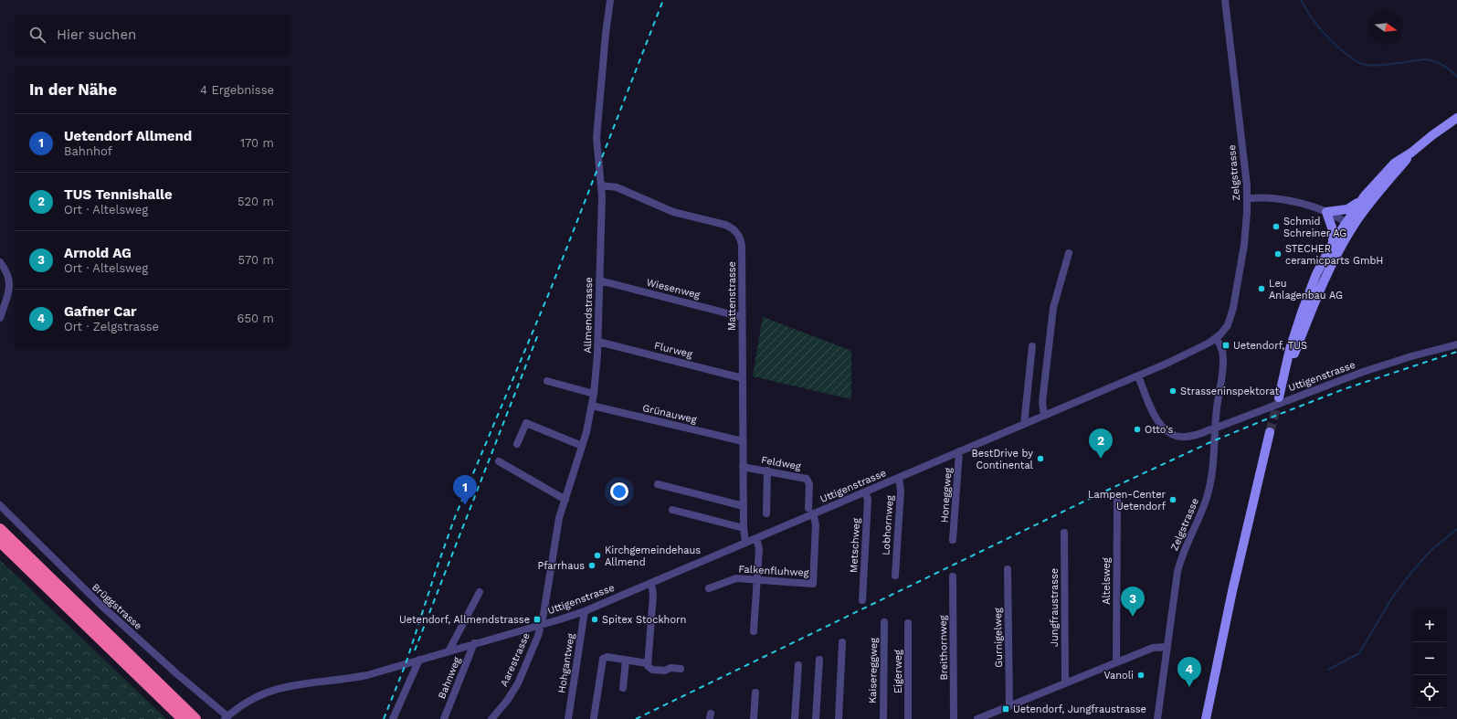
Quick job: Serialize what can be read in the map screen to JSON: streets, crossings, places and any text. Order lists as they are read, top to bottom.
{
  "streets": {
    "street": [
      "Zelgstrasse",
      "Wiesenweg",
      "Mattenstrasse",
      "Allmendstrasse",
      "Flurweg",
      "Uttigenstrasse",
      "Grünauweg",
      "Feldweg",
      "Honeggweg",
      "Lobhornweg",
      "Metschweg",
      "Falkenfluhweg",
      "Altelsweg",
      "Brüggstrasse",
      "Jungfraustrasse",
      "Gurnigelweg",
      "Breithornweg",
      "Aarestrasse",
      "Hohgantweg",
      "Kaisereggweg",
      "Eigerweg",
      "Bahnweg"
    ]
  },
  "crossings": [
    ["Zelgstrasse", "Uttigenstrasse"],
    ["Wiesenweg", "Mattenstrasse"],
    ["Wiesenweg", "Allmendstrasse"],
    ["Mattenstrasse", "Allmendstrasse"],
    ["Mattenstrasse", "Flurweg"],
    ["Mattenstrasse", "Uttigenstrasse"],
    ["Mattenstrasse", "Grünauweg"],
    ["Mattenstrasse", "Feldweg"],
    ["Allmendstrasse", "Flurweg"],
    ["Allmendstrasse", "Uttigenstrasse"],
    ["Allmendstrasse", "Grünauweg"],
    ["Allmendstrasse", "Aarestrasse"],
    ["Uttigenstrasse", "Feldweg"],
    ["Uttigenstrasse", "Honeggweg"],
    ["Uttigenstrasse", "Lobhornweg"],
    ["Uttigenstrasse", "Metschweg"],
    ["Uttigenstrasse", "Falkenfluhweg"],
    ["Uttigenstrasse", "Brüggstrasse"],
    ["Uttigenstrasse", "Aarestrasse"],
    ["Uttigenstrasse", "Hohgantweg"],
    ["Uttigenstrasse", "Bahnweg"],
    ["Feldweg", "Falkenfluhweg"]
  ],
  "places": {
    "other": [
      "Schmid Schreiner AG",
      "STECHER ceramicparts GmbH",
      "Leu Anlagenbau AG",
      "Strasseninspektorat",
      "Otto's",
      "BestDrive by Continental",
      "Lampen-Center Uetendorf",
      "Kirchgemeindehaus Allmend",
      "Pfarrhaus",
      "Spitex Stockhorn",
      "Vanoli"
    ],
    "transit": ["Uetendorf, TUS", "Uetendorf, Allmendstrasse", "Uetendorf, Jungfraustrasse"]
  },
  "north": "right",
  "page": {
    "search": "Hier suchen",
    "heading": ["In der Nähe", "4 Ergebnisse"],
    "list": [
      {
        "mark": "1",
        "name": "Uetendorf Allmend",
        "note": "Bahnhof",
        "value": "170 m"
      },
      {
        "mark": "2",
        "name": "TUS Tennishalle",
        "note": "Ort · Altelsweg",
        "value": "520 m"
      },
      {
        "mark": "3",
        "name": "Arnold AG",
        "note": "Ort · Altelsweg",
        "value": "570 m"
      },
      {
        "mark": "4",
        "name": "Gafner Car",
        "note": "Ort · Zelgstrasse",
        "value": "650 m"
      }
    ],
    "pins": [
      "2",
      "1",
      "3",
      "4"
    ],
    "map_buttons": ["+", "−"]
  }
}
